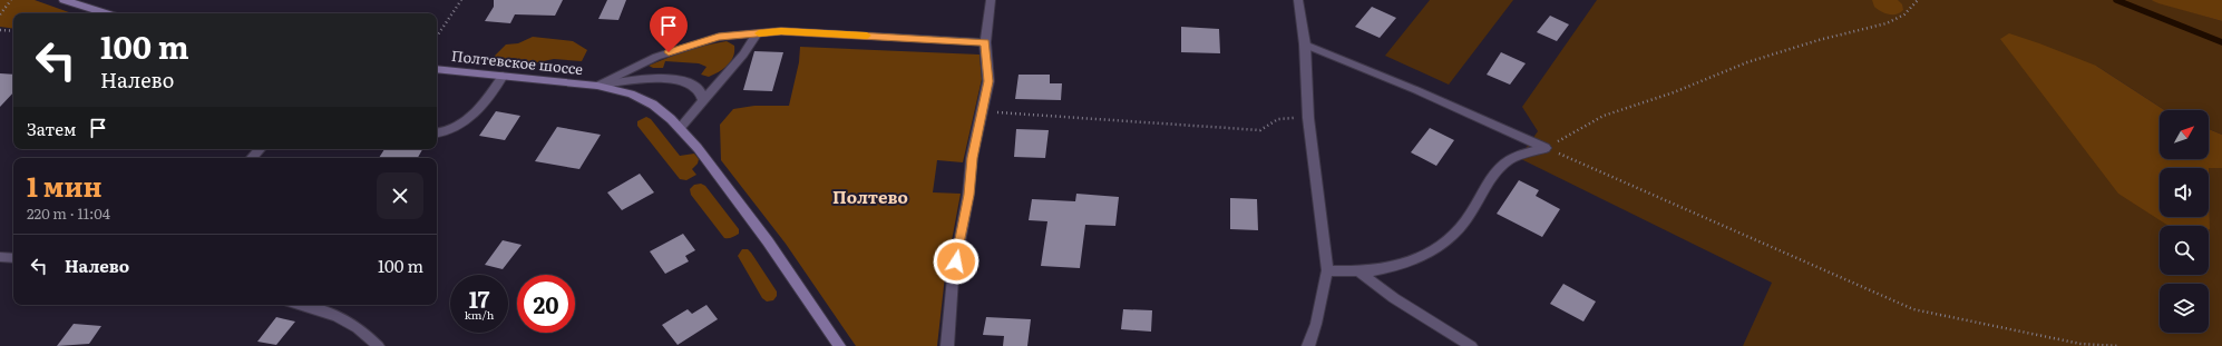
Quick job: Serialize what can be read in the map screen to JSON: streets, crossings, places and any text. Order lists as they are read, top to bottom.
{
  "streets": {
    "street": ["Полтевское шоссе"]
  },
  "districts": ["Полтево"],
  "north": "top right",
  "page": {
    "turn": ["100 m", "Налево"],
    "then": "Затем",
    "heading": ["1 мин", "220 m · 11:04"],
    "list": [
      {
        "name": "Налево",
        "value": "100 m"
      }
    ],
    "speed": "17 km/h",
    "limit": "20"
  }
}
